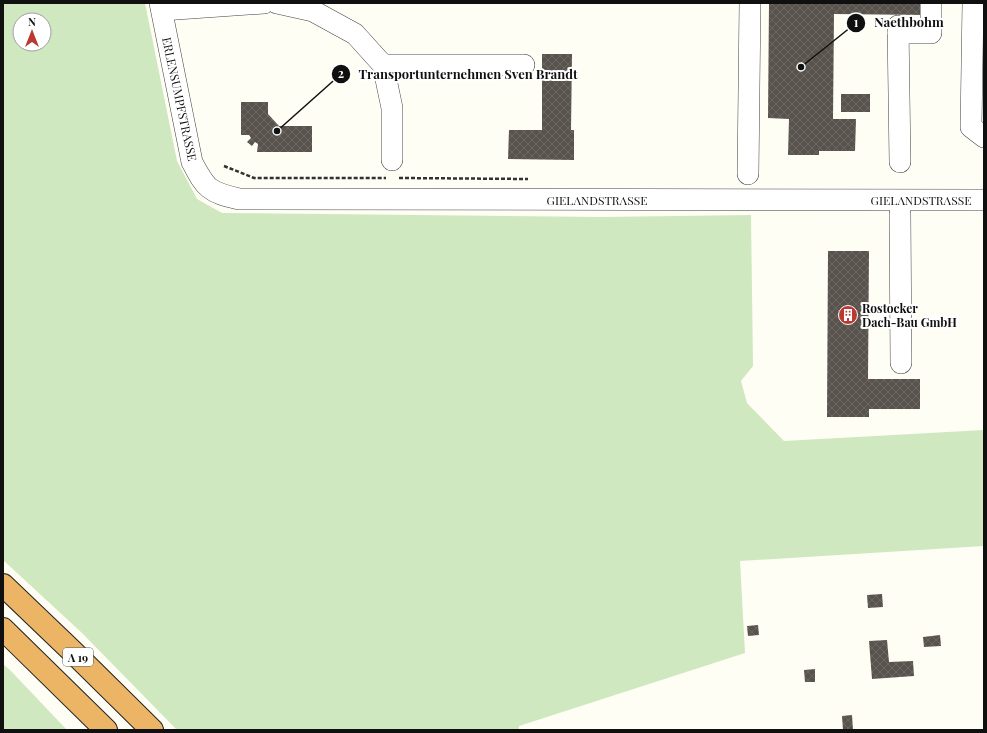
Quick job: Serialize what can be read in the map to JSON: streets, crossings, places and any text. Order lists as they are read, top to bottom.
{
  "streets": {
    "highway": ["A 19"],
    "street": ["ERLENSUMPFSTRASSE", "GIELANDSTRASSE"]
  },
  "crossings": [
    ["ERLENSUMPFSTRASSE", "GIELANDSTRASSE"]
  ],
  "places": {
    "other": ["Naethbohm", "Transportunternehmen Sven Brandt"],
    "building": ["Rostocker Dach-Bau GmbH"]
  },
  "north": "top"
}
